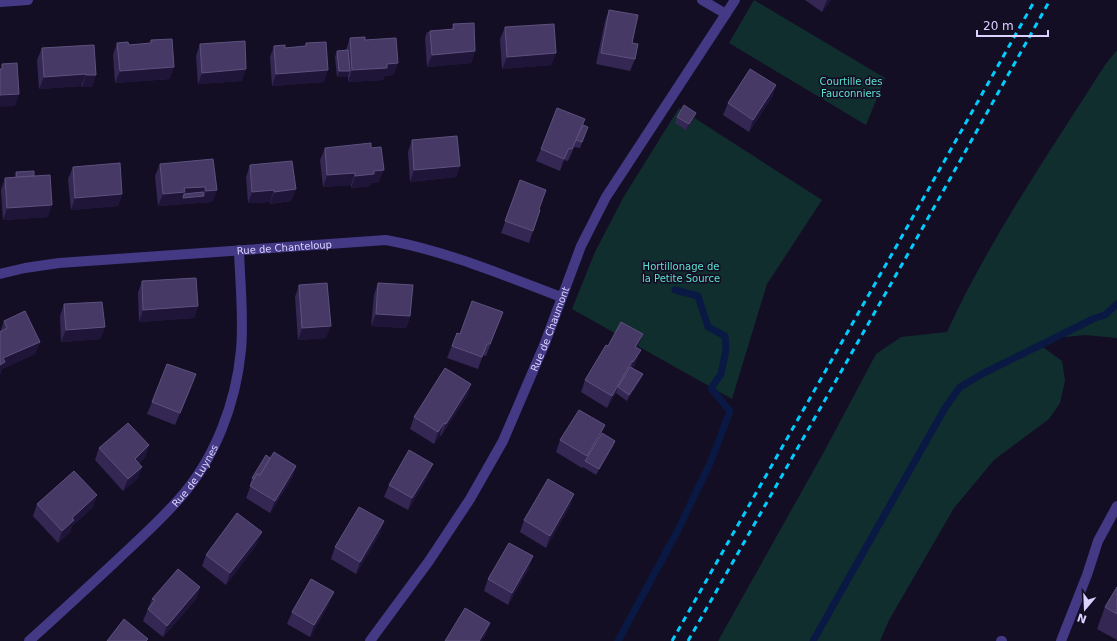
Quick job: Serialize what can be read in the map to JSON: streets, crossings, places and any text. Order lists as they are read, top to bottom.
{
  "streets": {
    "street": ["Rue de Chanteloup", "Rue de Chaumont", "Rue de Luynes"]
  },
  "crossings": [
    ["Rue de Chanteloup", "Rue de Chaumont"],
    ["Rue de Chanteloup", "Rue de Luynes"]
  ],
  "parks": ["Courtille des Fauconniers", "Hortillonage de la Petite Source"],
  "scale_bar": "20 m",
  "north": "bottom"
}
